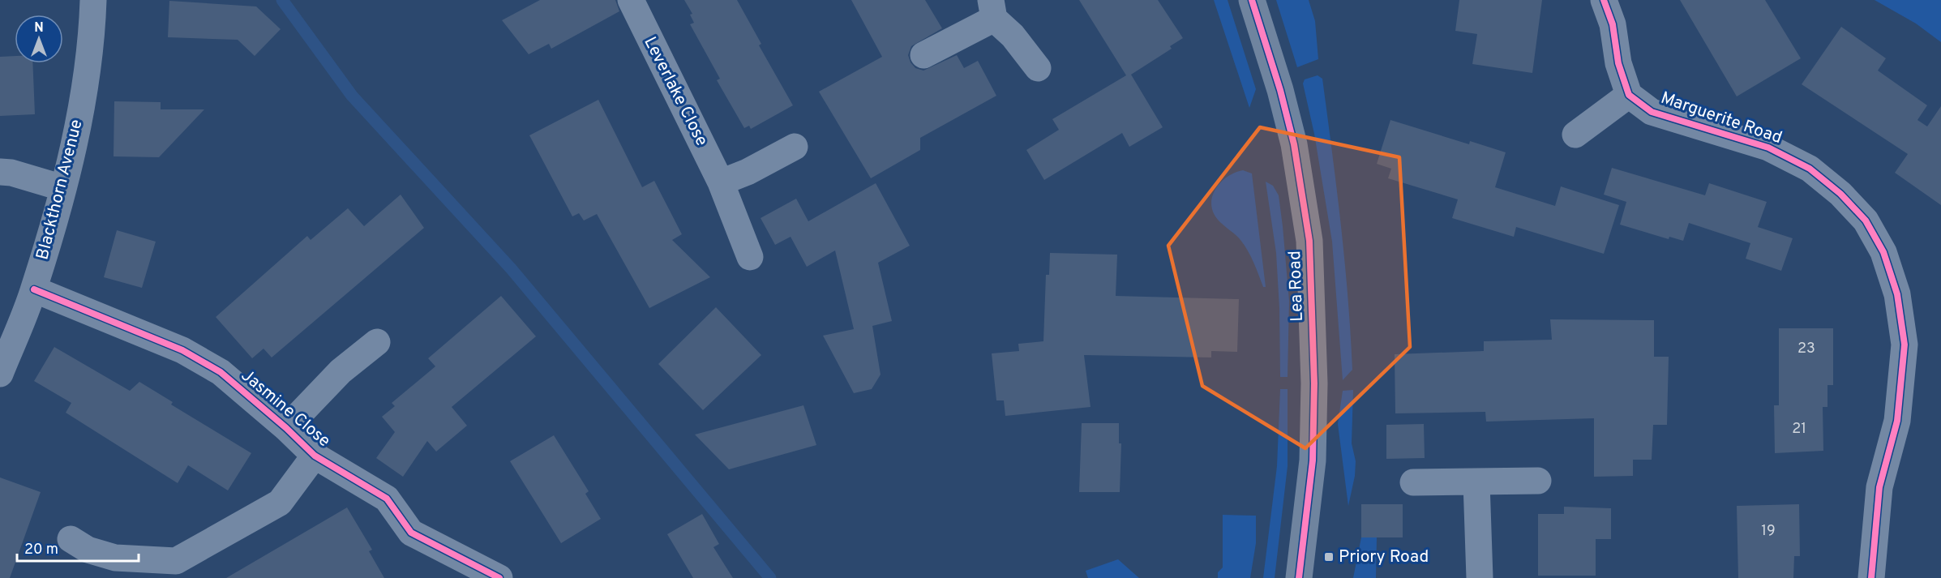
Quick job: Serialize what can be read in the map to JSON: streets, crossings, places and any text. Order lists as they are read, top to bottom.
{
  "streets": {
    "street": [
      "Leverlake Close",
      "Marguerite Road",
      "Blackthorn Avenue",
      "Lea Road",
      "Jasmine Close"
    ]
  },
  "crossings": [
    ["Blackthorn Avenue", "Jasmine Close"]
  ],
  "places": {
    "transit": ["Priory Road"]
  },
  "house_numbers": ["23", "21", "19"],
  "scale_bar": "20 m",
  "north": "top"
}
